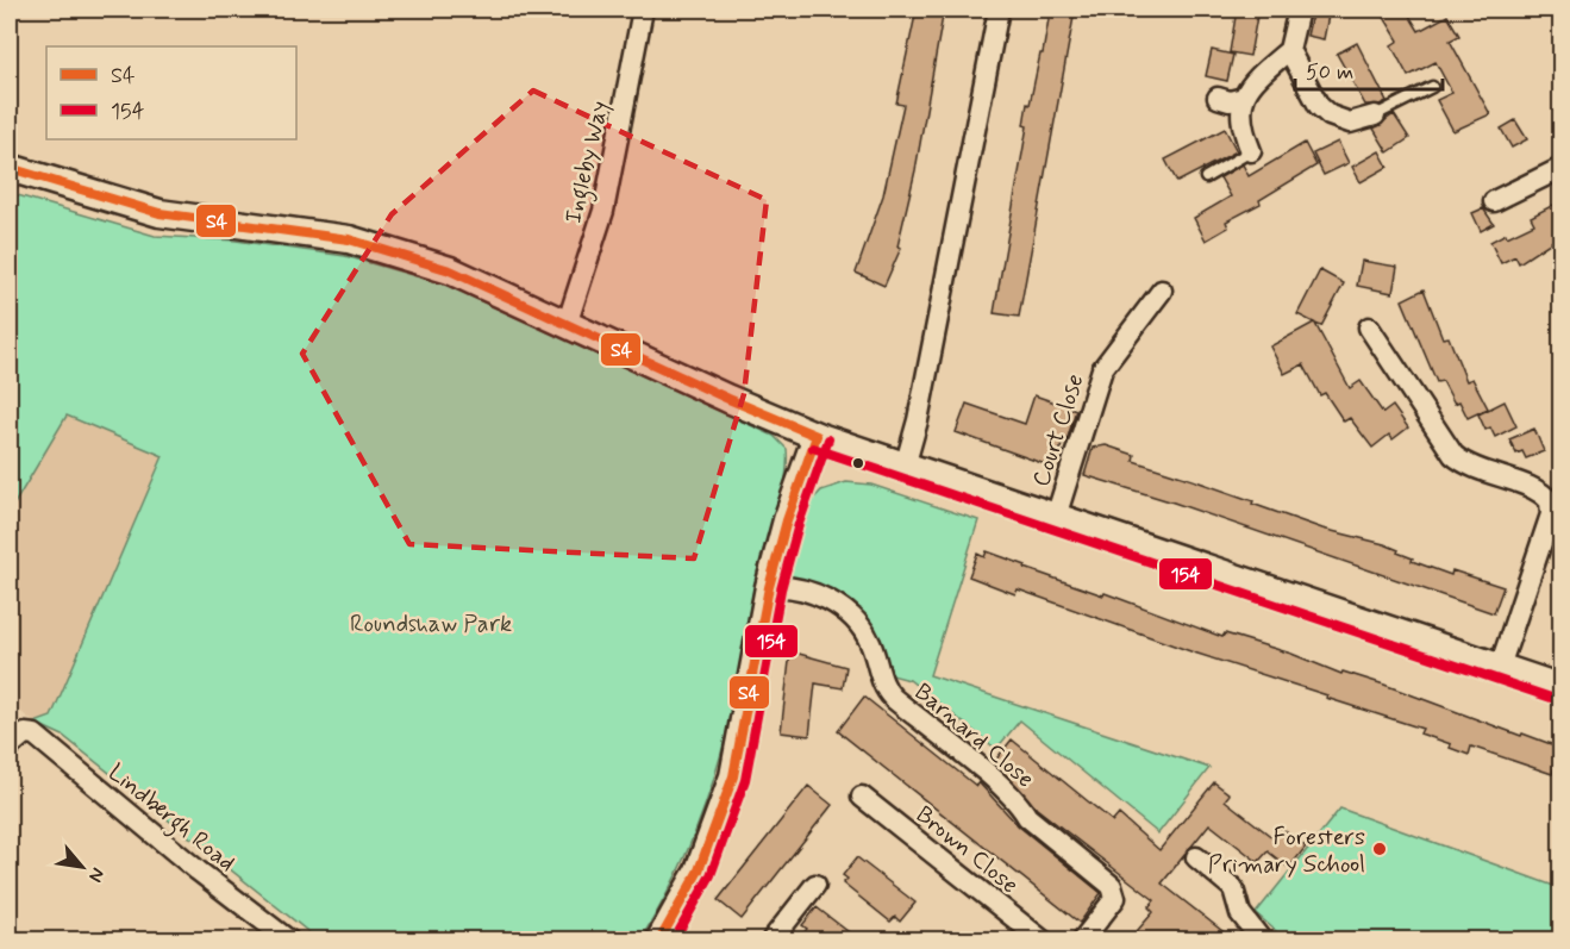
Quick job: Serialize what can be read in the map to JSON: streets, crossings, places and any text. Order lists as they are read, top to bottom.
{
  "streets": {
    "street": [
      "Ingleby Way",
      "Court Close",
      "Barnard Close",
      "Lindbergh Road",
      "Brown Close"
    ]
  },
  "parks": ["Roundshaw Park"],
  "places": ["Foresters Primary School"],
  "lines": ["transit line S4", "transit line 154"],
  "legend": ["S4", "154"],
  "scale_bar": "50 m",
  "north": "bottom right"
}
